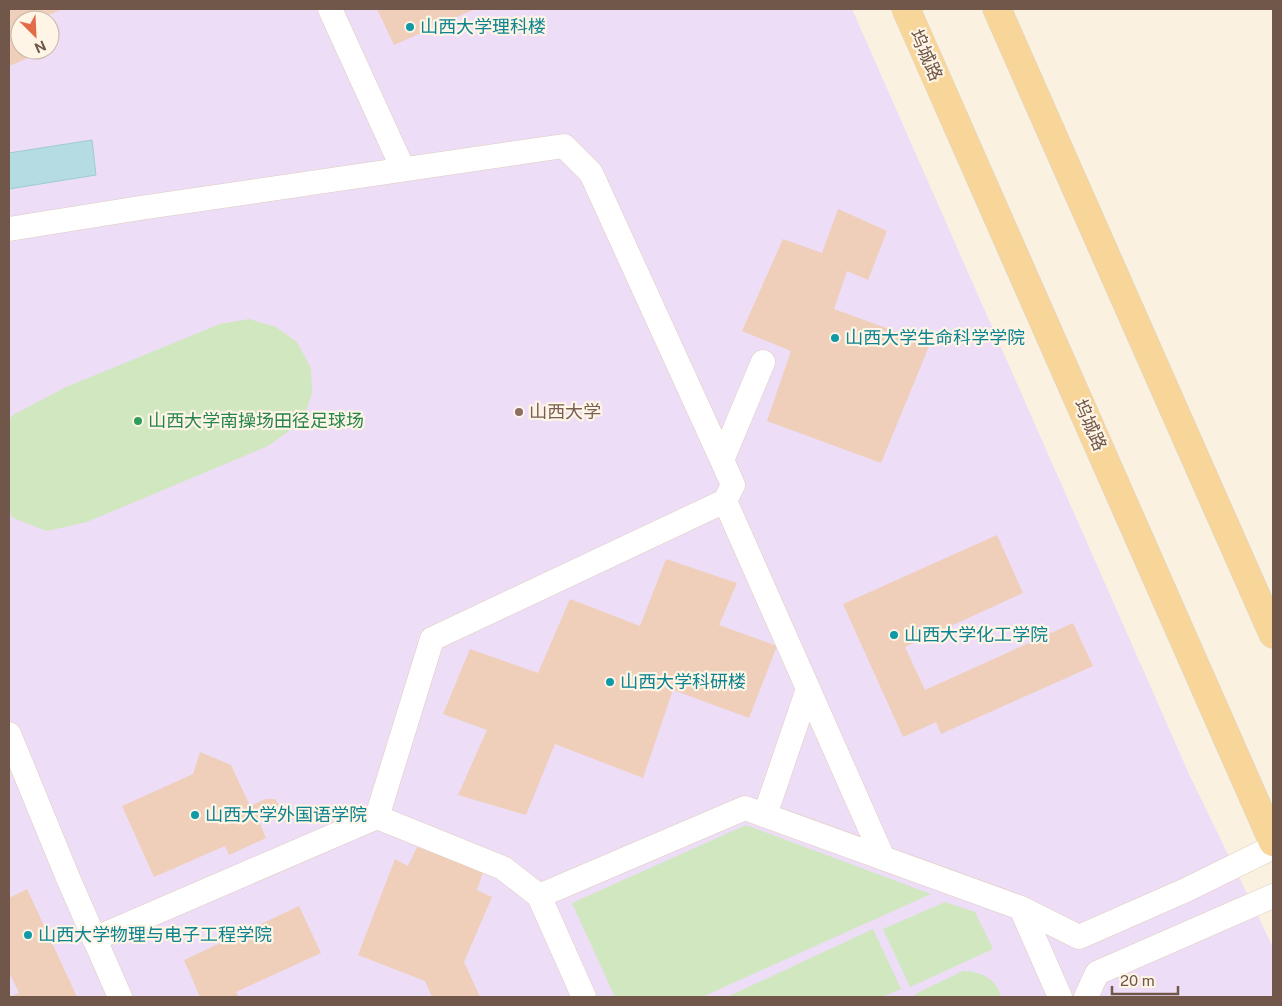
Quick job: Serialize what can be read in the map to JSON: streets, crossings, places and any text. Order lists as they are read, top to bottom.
{
  "streets": {
    "main road": ["坞城路"]
  },
  "places": [
    "山西大学理科楼",
    "山西大学生命科学学院",
    "山西大学",
    "山西大学南操场田径足球场",
    "山西大学化工学院",
    "山西大学科研楼",
    "山西大学外国语学院",
    "山西大学物理与电子工程学院"
  ],
  "scale_bar": "20 m",
  "north": "bottom right"
}
